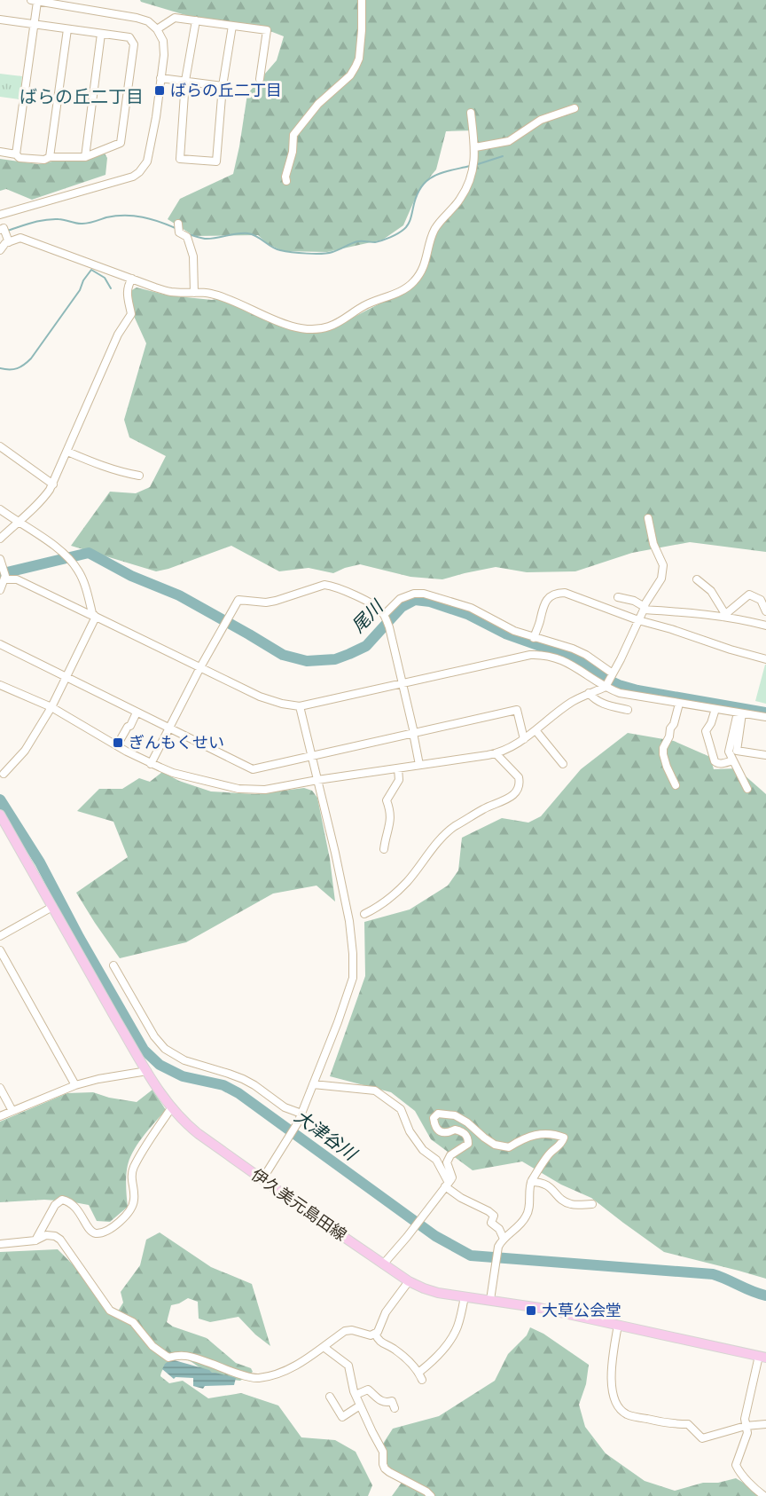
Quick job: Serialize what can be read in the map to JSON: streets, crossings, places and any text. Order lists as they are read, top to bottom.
{
  "streets": {
    "main road": ["伊久美元島田線"]
  },
  "districts": ["ばらの丘二丁目"],
  "water": ["尾川", "大津谷川"],
  "places": {
    "transit": ["ばらの丘二丁目", "ぎんもくせい", "大草公会堂"]
  }
}
